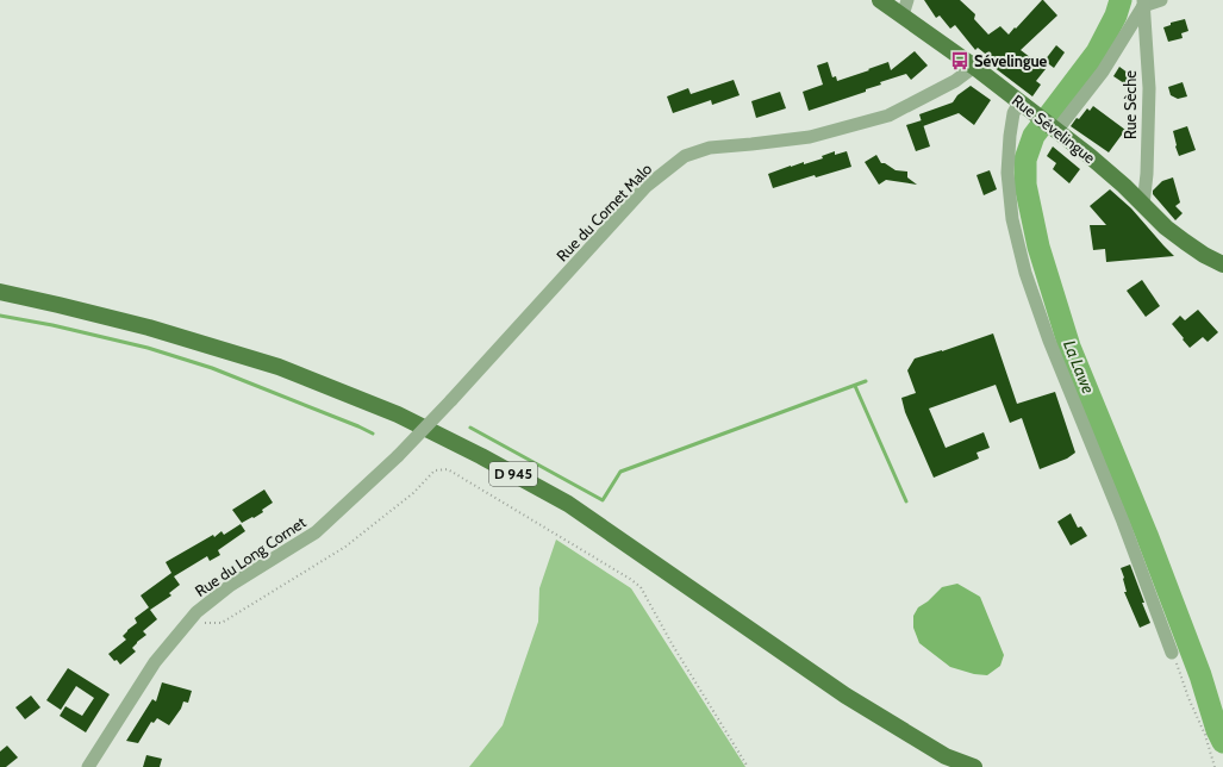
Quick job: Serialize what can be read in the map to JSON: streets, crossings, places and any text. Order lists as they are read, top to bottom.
{
  "streets": {
    "main road": ["Rue Sévelingue", "D 945"],
    "street": ["Rue Sèche", "Rue du Cornet Malo", "Rue du Long Cornet"]
  },
  "crossings": [
    ["Rue Sèche", "Rue Sévelingue"],
    ["Rue Sévelingue", "Rue du Cornet Malo"],
    ["Rue du Cornet Malo", "Rue du Long Cornet"]
  ],
  "water": ["La Lawe"],
  "places": {
    "bus stop": ["Sévelingue"]
  }
}
